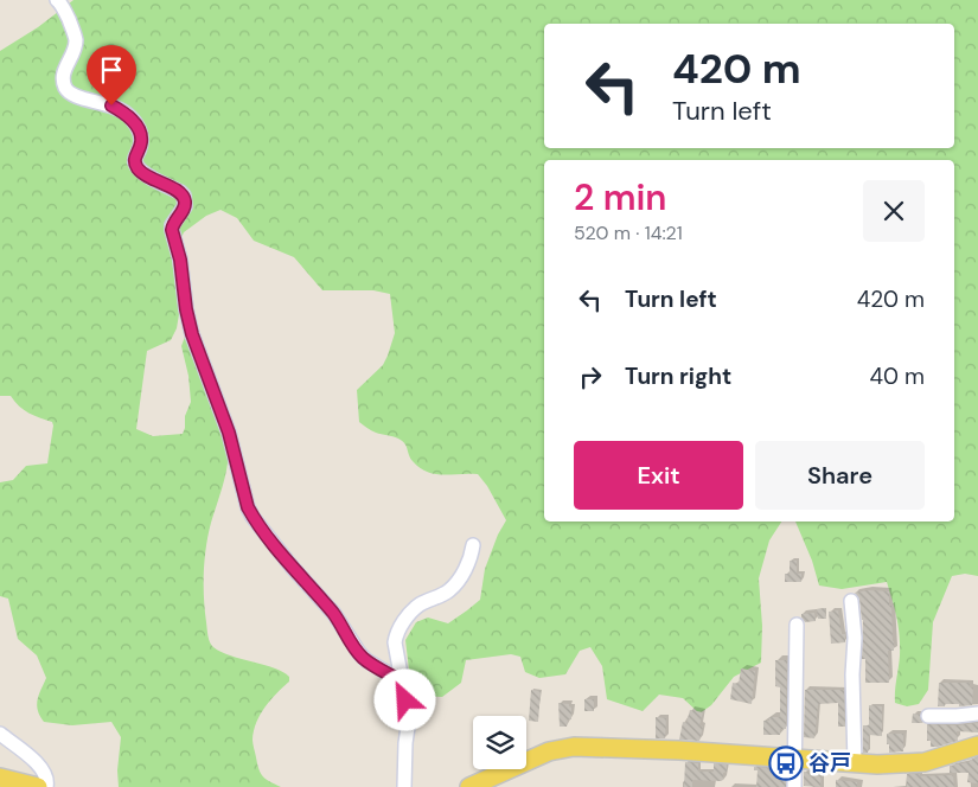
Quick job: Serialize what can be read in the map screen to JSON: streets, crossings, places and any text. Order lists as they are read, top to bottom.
{
  "places": {
    "bus stop": ["谷戸"]
  },
  "page": {
    "turn": ["420 m", "Turn left"],
    "heading": ["2 min", "520 m · 14:21"],
    "list": [
      {
        "name": "Turn left",
        "value": "420 m"
      },
      {
        "name": "Turn right",
        "value": "40 m"
      }
    ],
    "buttons": ["Exit", "Share"]
  }
}
